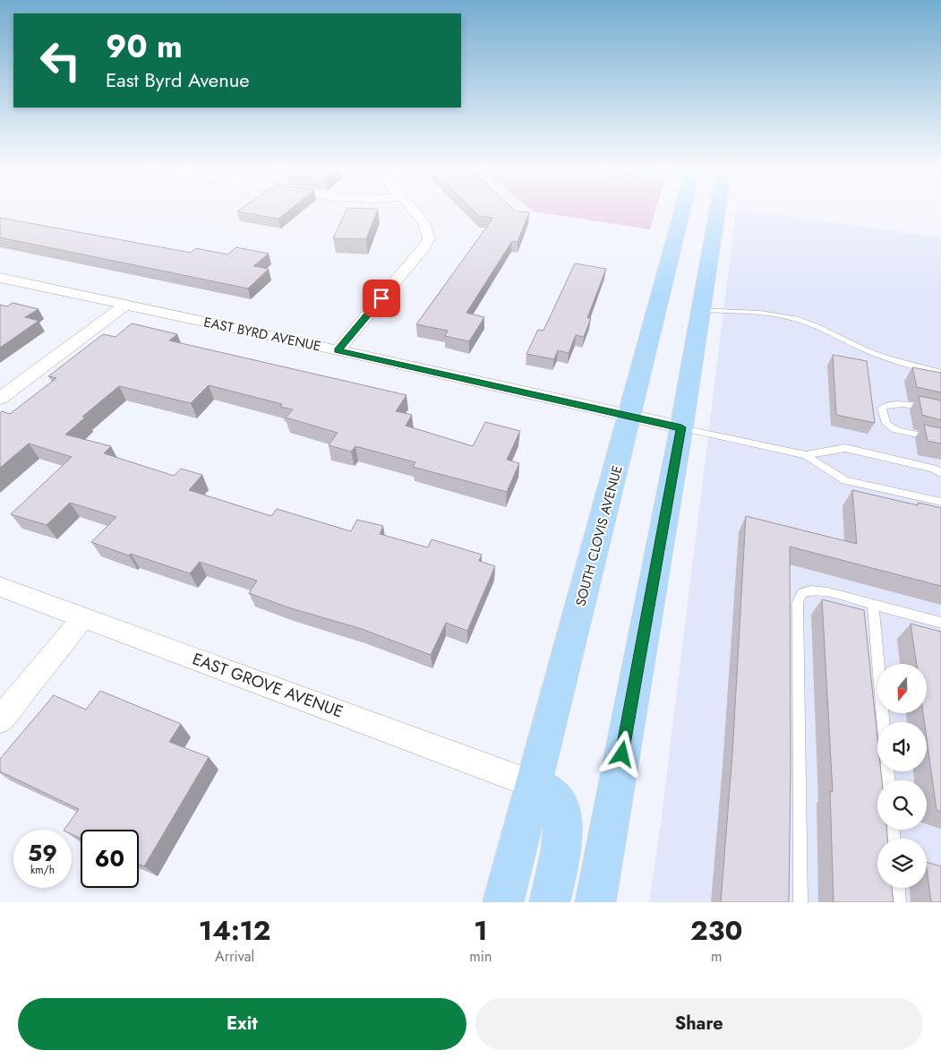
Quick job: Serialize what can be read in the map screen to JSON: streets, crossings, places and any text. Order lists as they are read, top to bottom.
{
  "streets": {
    "main road": ["SOUTH CLOVIS AVENUE"],
    "street": ["EAST BYRD AVENUE", "EAST GROVE AVENUE"]
  },
  "crossings": [
    ["EAST BYRD AVENUE", "SOUTH CLOVIS AVENUE"],
    ["SOUTH CLOVIS AVENUE", "EAST GROVE AVENUE"]
  ],
  "north": "bottom",
  "page": {
    "turn": ["90 m", "East Byrd Avenue"],
    "speed": "59 km/h",
    "limit": "60",
    "eta": [
      "14:12",
      "Arrival",
      "1",
      "min",
      "230",
      "m"
    ],
    "buttons": ["Exit", "Share"]
  }
}
